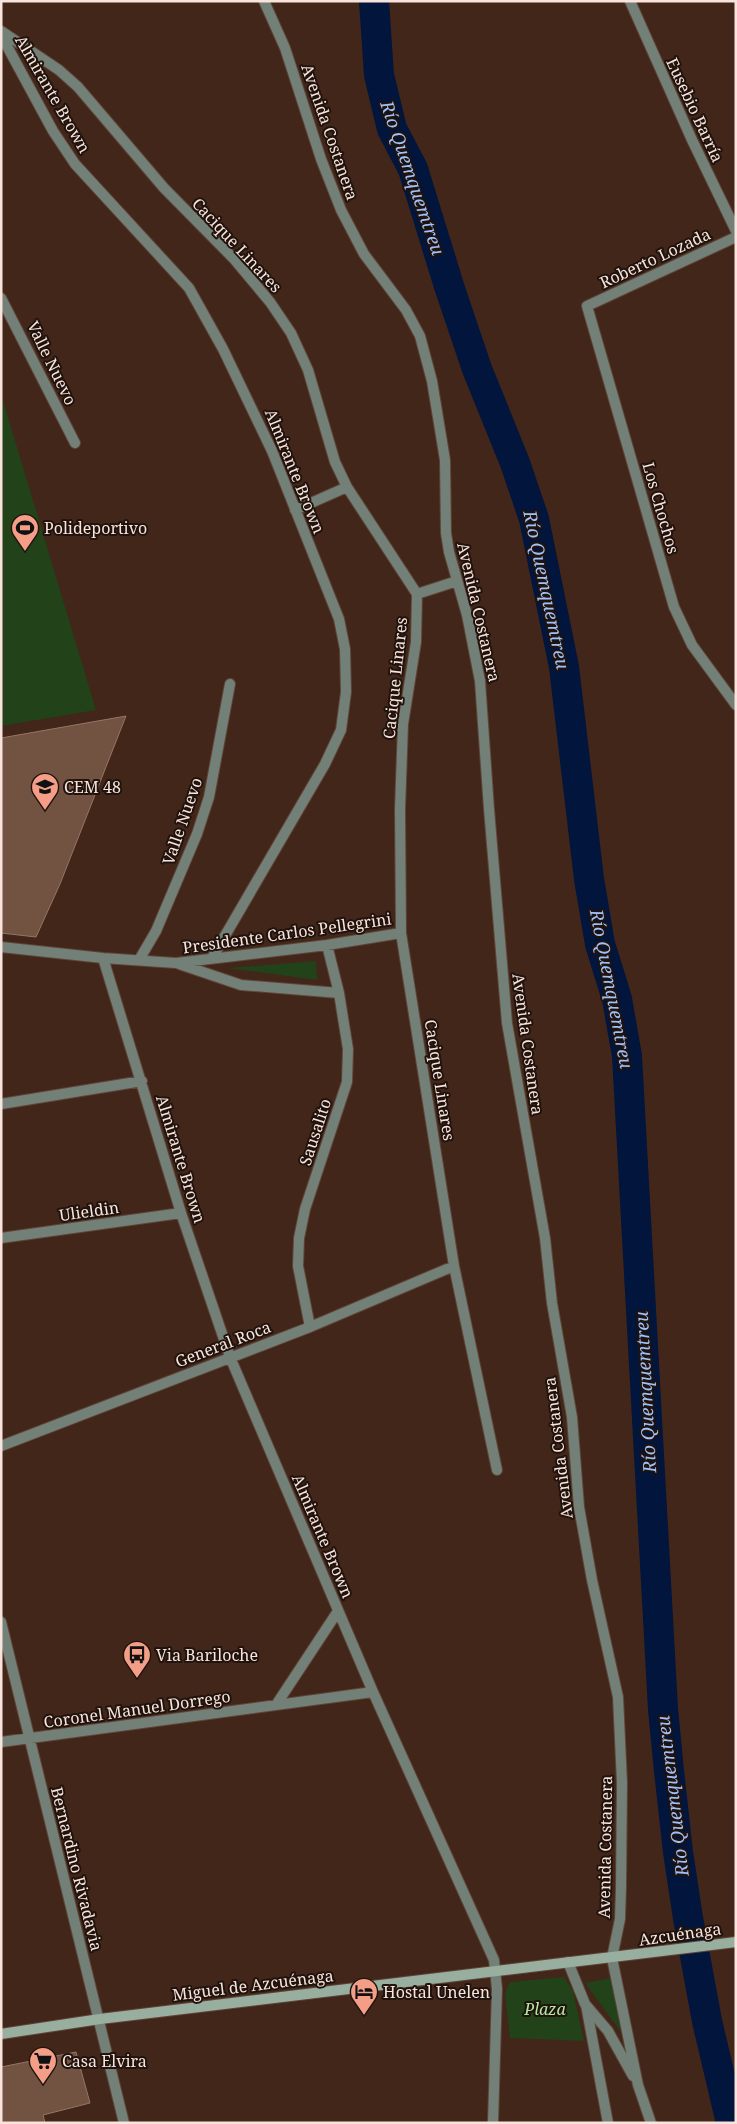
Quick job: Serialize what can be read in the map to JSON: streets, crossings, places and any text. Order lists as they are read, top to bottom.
{
  "streets": {
    "street": [
      "Almirante Brown",
      "Eusebio Barría",
      "Avenida Costanera",
      "Cacique Linares",
      "Roberto Lozada",
      "Valle Nuevo",
      "Los Chochos",
      "Presidente Carlos Pellegrini",
      "Sausalito",
      "Ulieldin",
      "General Roca",
      "Coronel Manuel Dorrego",
      "Bernardino Rivadavia",
      "Azcuénaga",
      "Miguel de Azcuénaga"
    ]
  },
  "crossings": [
    ["Almirante Brown", "Cacique Linares"],
    ["Almirante Brown", "Presidente Carlos Pellegrini"],
    ["Almirante Brown", "Ulieldin"],
    ["Almirante Brown", "General Roca"],
    ["Almirante Brown", "Coronel Manuel Dorrego"],
    ["Almirante Brown", "Miguel de Azcuénaga"],
    ["Avenida Costanera", "Miguel de Azcuénaga"],
    ["Cacique Linares", "Presidente Carlos Pellegrini"],
    ["Cacique Linares", "General Roca"],
    ["Roberto Lozada", "Los Chochos"],
    ["Valle Nuevo", "Presidente Carlos Pellegrini"],
    ["Presidente Carlos Pellegrini", "Sausalito"],
    ["Sausalito", "General Roca"],
    ["Coronel Manuel Dorrego", "Bernardino Rivadavia"],
    ["Bernardino Rivadavia", "Miguel de Azcuénaga"],
    ["Azcuénaga", "Miguel de Azcuénaga"]
  ],
  "water": ["Río Quemquemtreu"],
  "parks": ["Plaza"],
  "places": {
    "sports": ["Polideportivo"],
    "school or university": ["CEM 48"],
    "bus stop": ["Via Bariloche"],
    "hotel": ["Hostal Unelen"],
    "supermarket": ["Casa Elvira"]
  }
}
